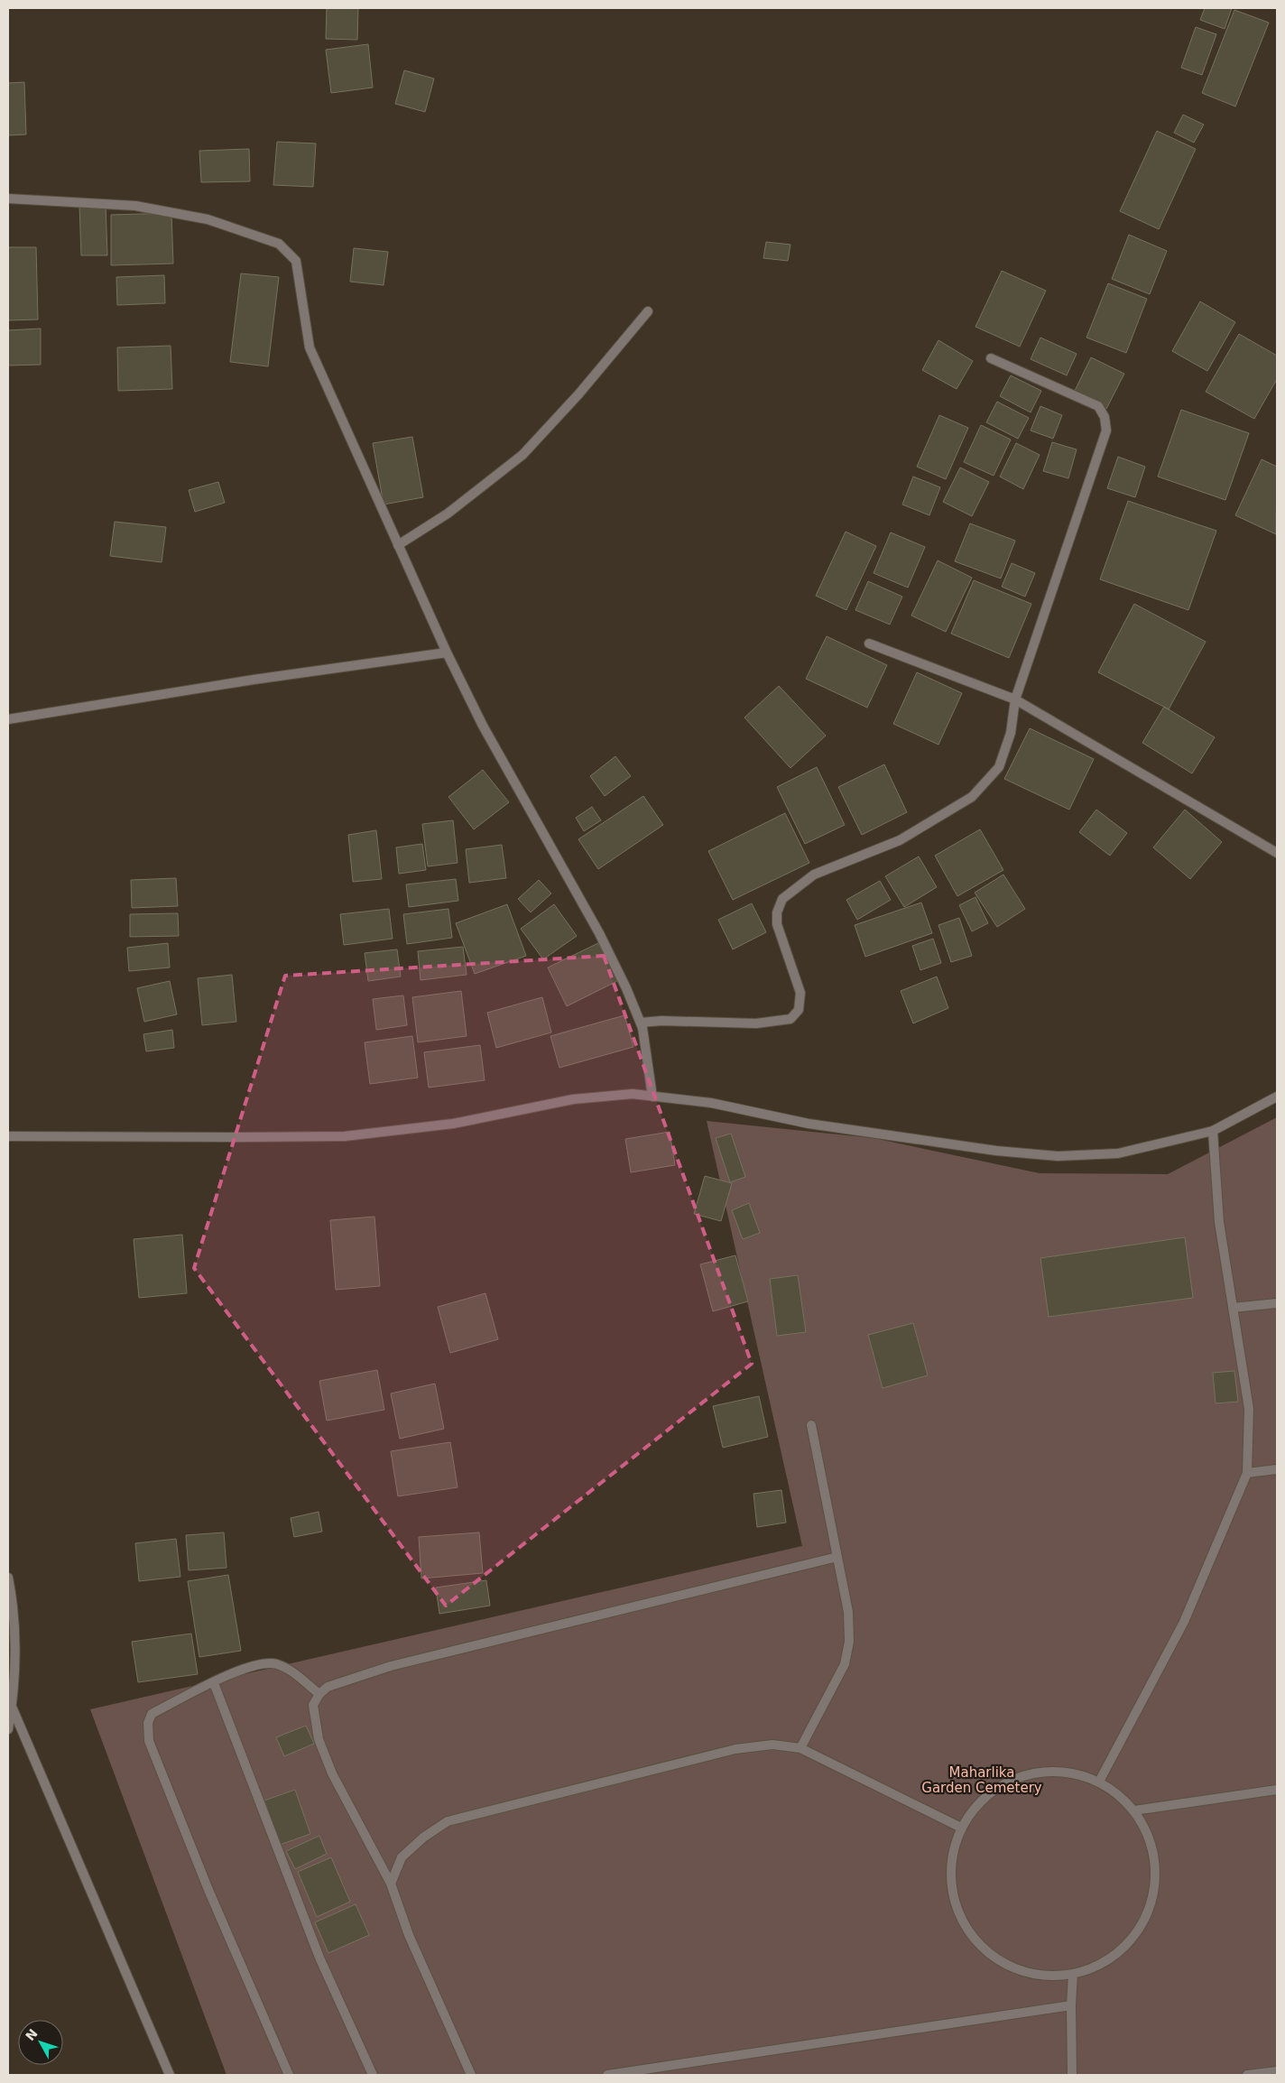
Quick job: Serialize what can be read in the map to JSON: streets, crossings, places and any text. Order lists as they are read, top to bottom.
{
  "parks": ["Maharlika Garden Cemetery"],
  "north": "top left"
}
